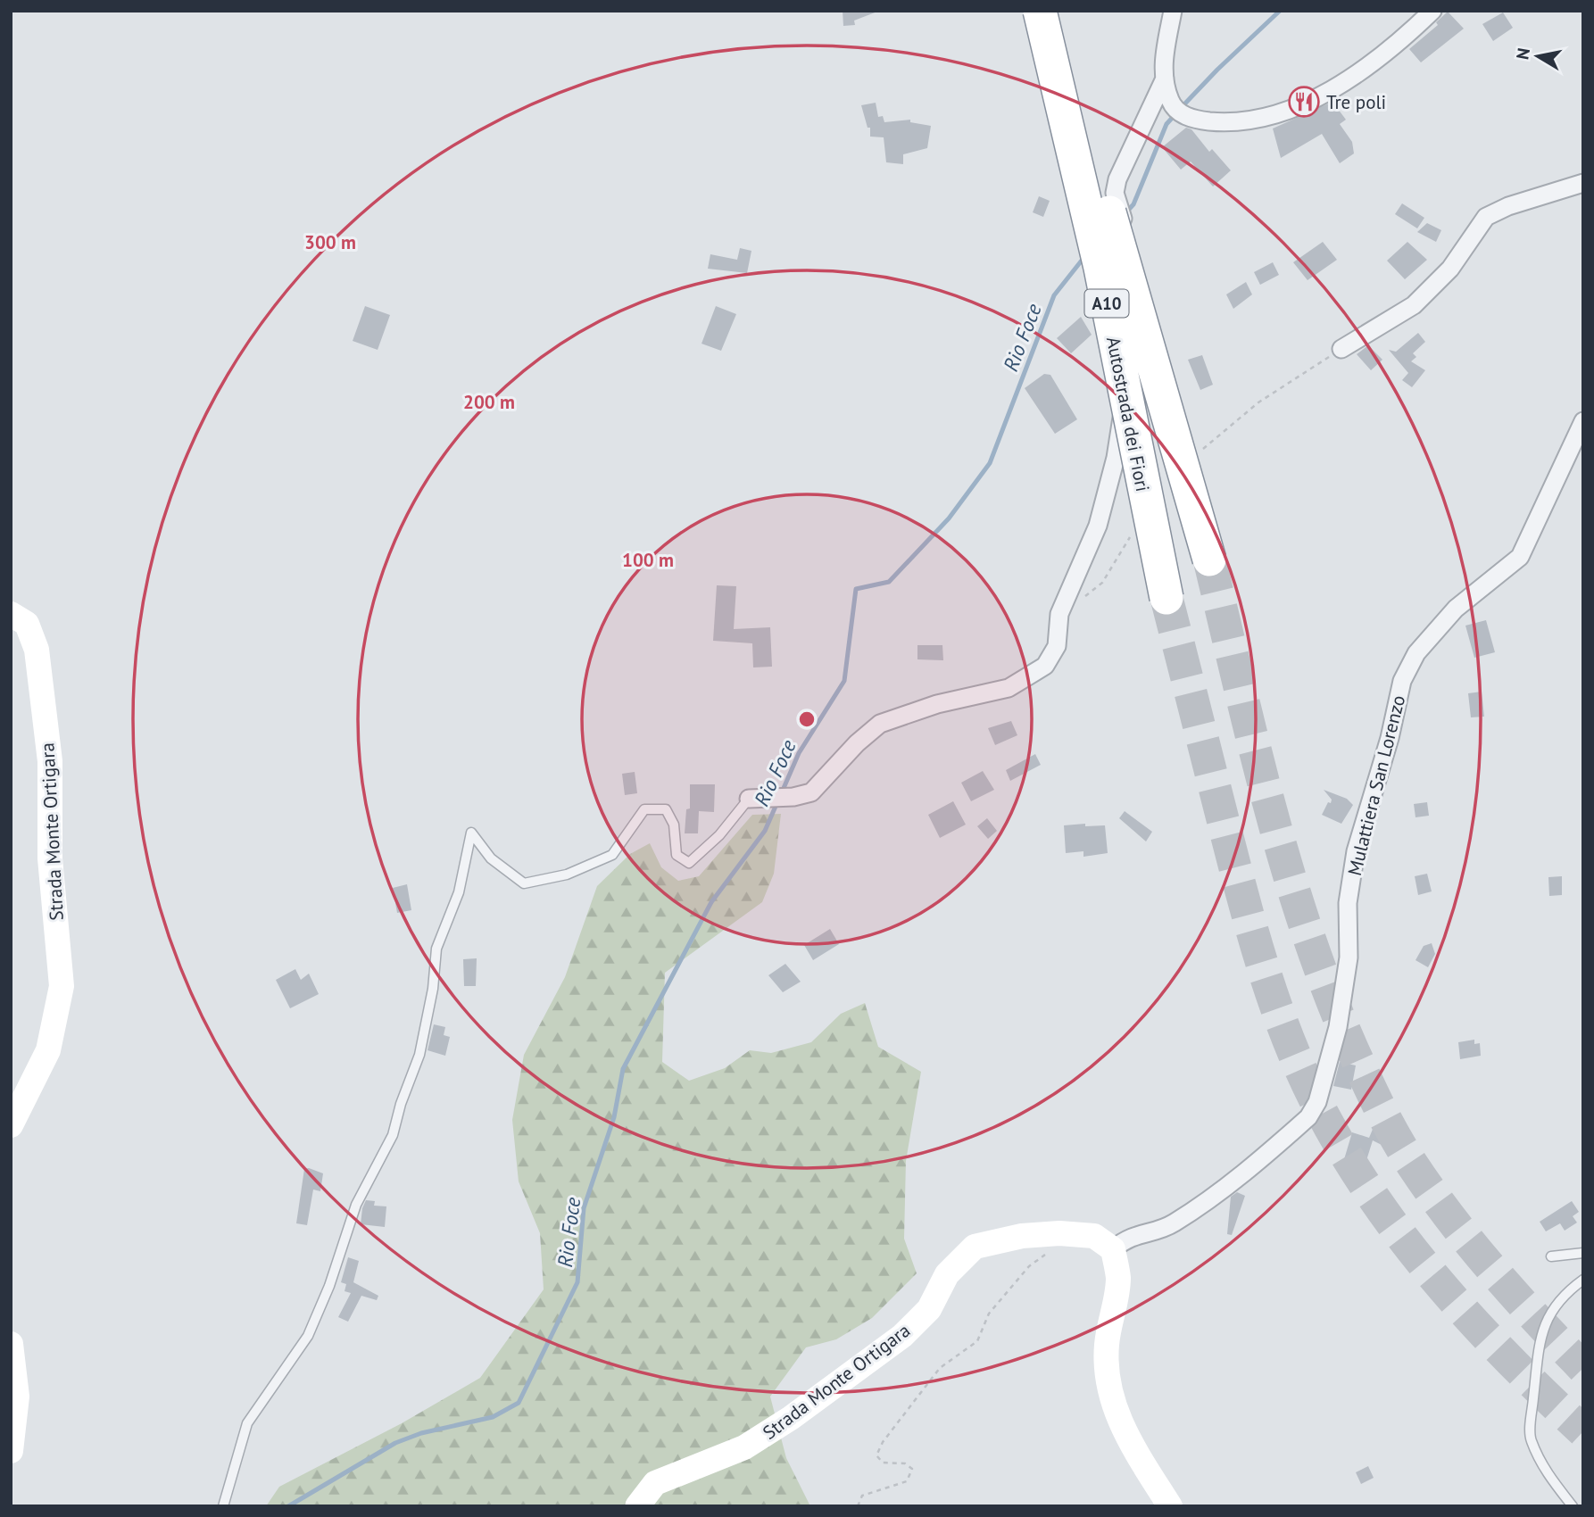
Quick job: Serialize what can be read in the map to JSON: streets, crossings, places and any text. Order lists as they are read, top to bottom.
{
  "streets": {
    "highway": ["A10", "Autostrada dei Fiori"],
    "main road": ["Strada Monte Ortigara"],
    "street": ["Mulattiera San Lorenzo"]
  },
  "crossings": [
    ["Mulattiera San Lorenzo", "Strada Monte Ortigara"]
  ],
  "water": ["Rio Foce"],
  "places": {
    "restaurant": ["Tre poli"]
  },
  "north": "left",
  "rings": ["300 m", "200 m", "100 m"]
}
